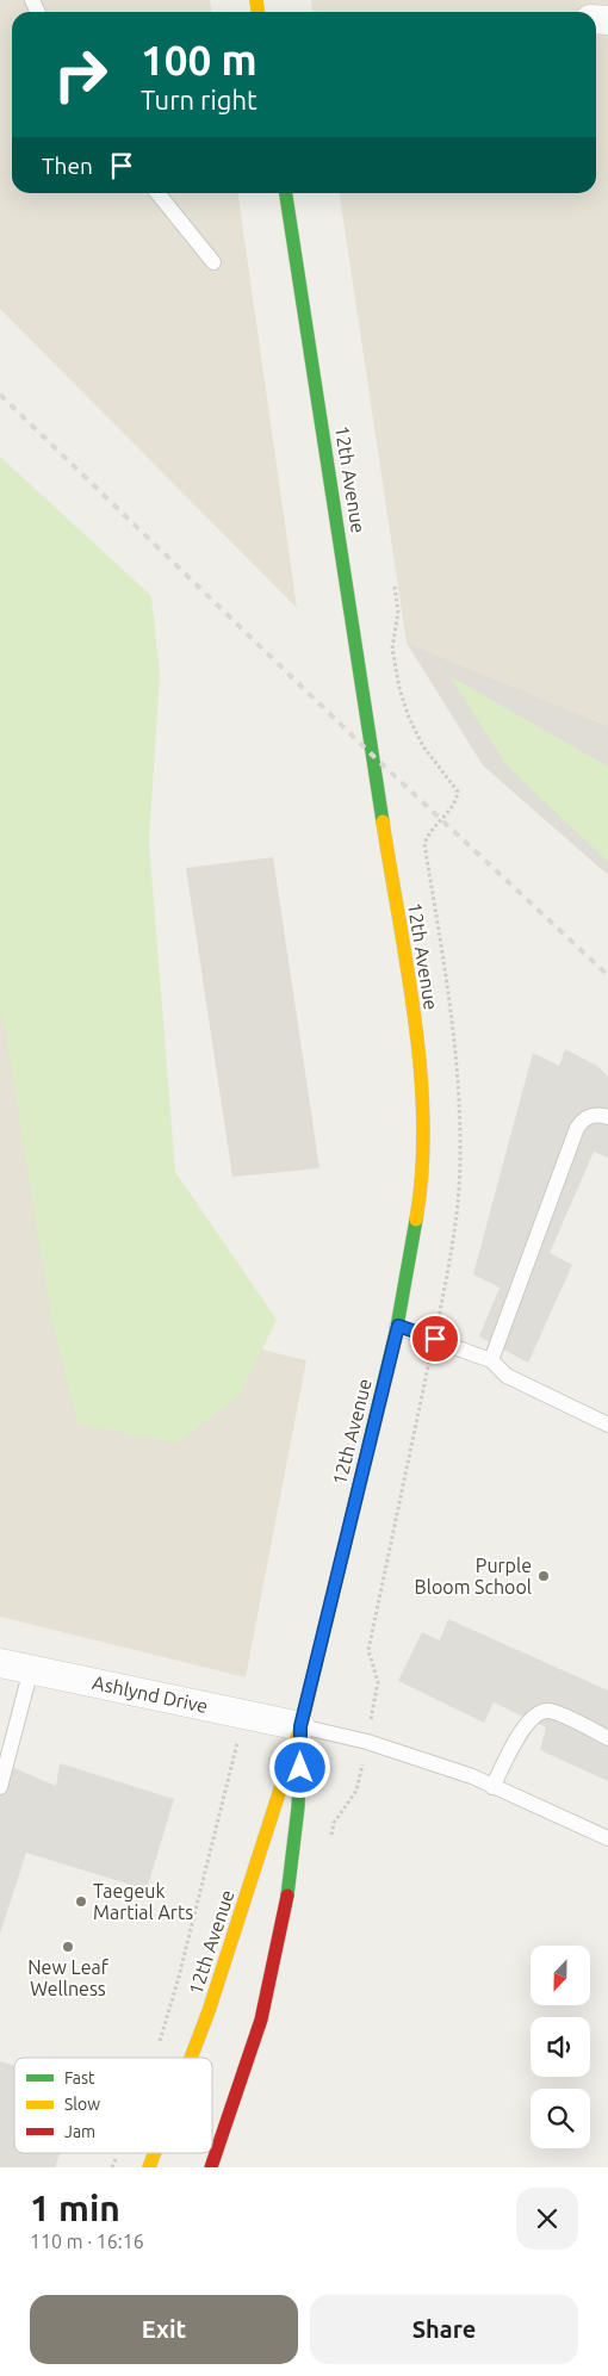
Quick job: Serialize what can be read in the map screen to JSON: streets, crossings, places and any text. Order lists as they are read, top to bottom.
{
  "streets": {
    "street": ["12th Avenue", "Ashlynd Drive"]
  },
  "crossings": [
    ["12th Avenue", "Ashlynd Drive"]
  ],
  "places": ["Purple Bloom School", "Taegeuk Martial Arts", "New Leaf Wellness"],
  "legend": ["Fast", "Slow", "Jam"],
  "north": "bottom",
  "page": {
    "turn": ["100 m", "Turn right"],
    "then": "Then",
    "heading": ["1 min", "110 m · 16:16"],
    "buttons": ["Exit", "Share"]
  }
}
